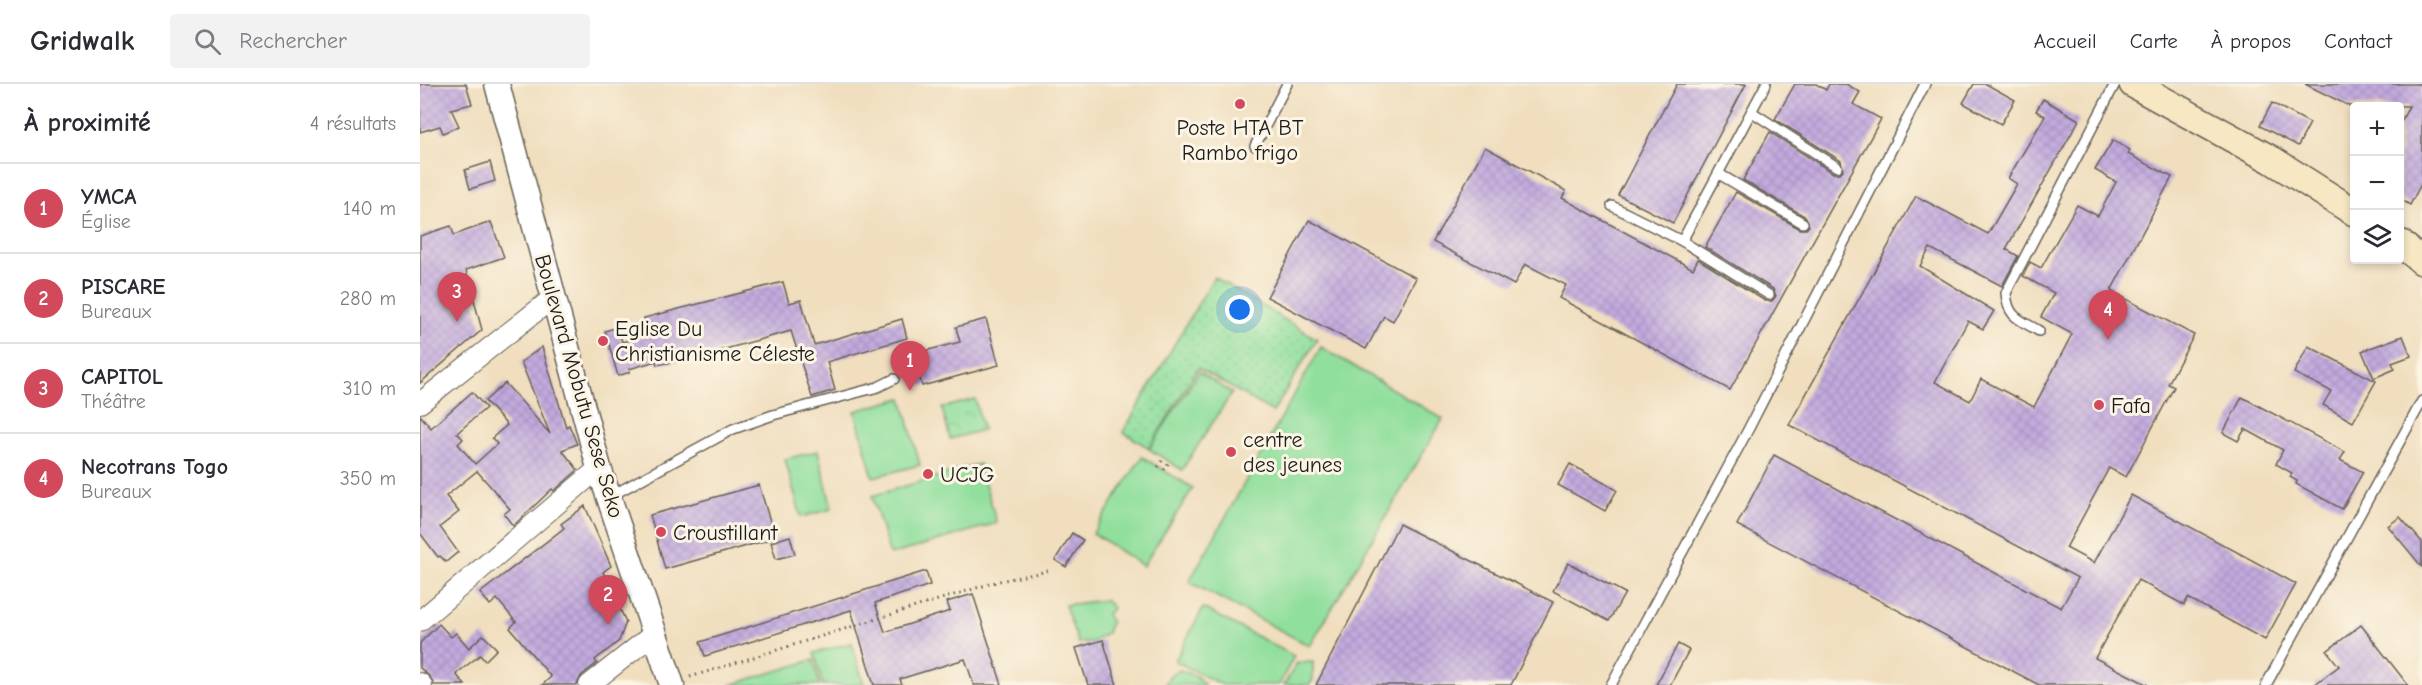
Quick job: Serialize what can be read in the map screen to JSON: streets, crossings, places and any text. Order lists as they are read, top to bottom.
{
  "streets": {
    "street": ["Boulevard Mobutu Sese Seko"]
  },
  "places": [
    "Poste HTA BT Rambo frigo",
    "Eglise Du Christianisme Céleste",
    "Fafa",
    "centre des jeunes",
    "UCJG",
    "Croustillant"
  ],
  "page": {
    "header": "Gridwalk",
    "search": "Rechercher",
    "nav": [
      "Accueil",
      "Carte",
      "À propos",
      "Contact"
    ],
    "heading": ["À proximité", "4 résultats"],
    "map_buttons": ["+", "−"],
    "list": [
      {
        "mark": "1",
        "name": "YMCA",
        "note": "Église",
        "value": "140 m"
      },
      {
        "mark": "2",
        "name": "PISCARE",
        "note": "Bureaux",
        "value": "280 m"
      },
      {
        "mark": "3",
        "name": "CAPITOL",
        "note": "Théâtre",
        "value": "310 m"
      },
      {
        "mark": "4",
        "name": "Necotrans Togo",
        "note": "Bureaux",
        "value": "350 m"
      }
    ],
    "pins": [
      "3",
      "4",
      "1",
      "2"
    ]
  }
}
